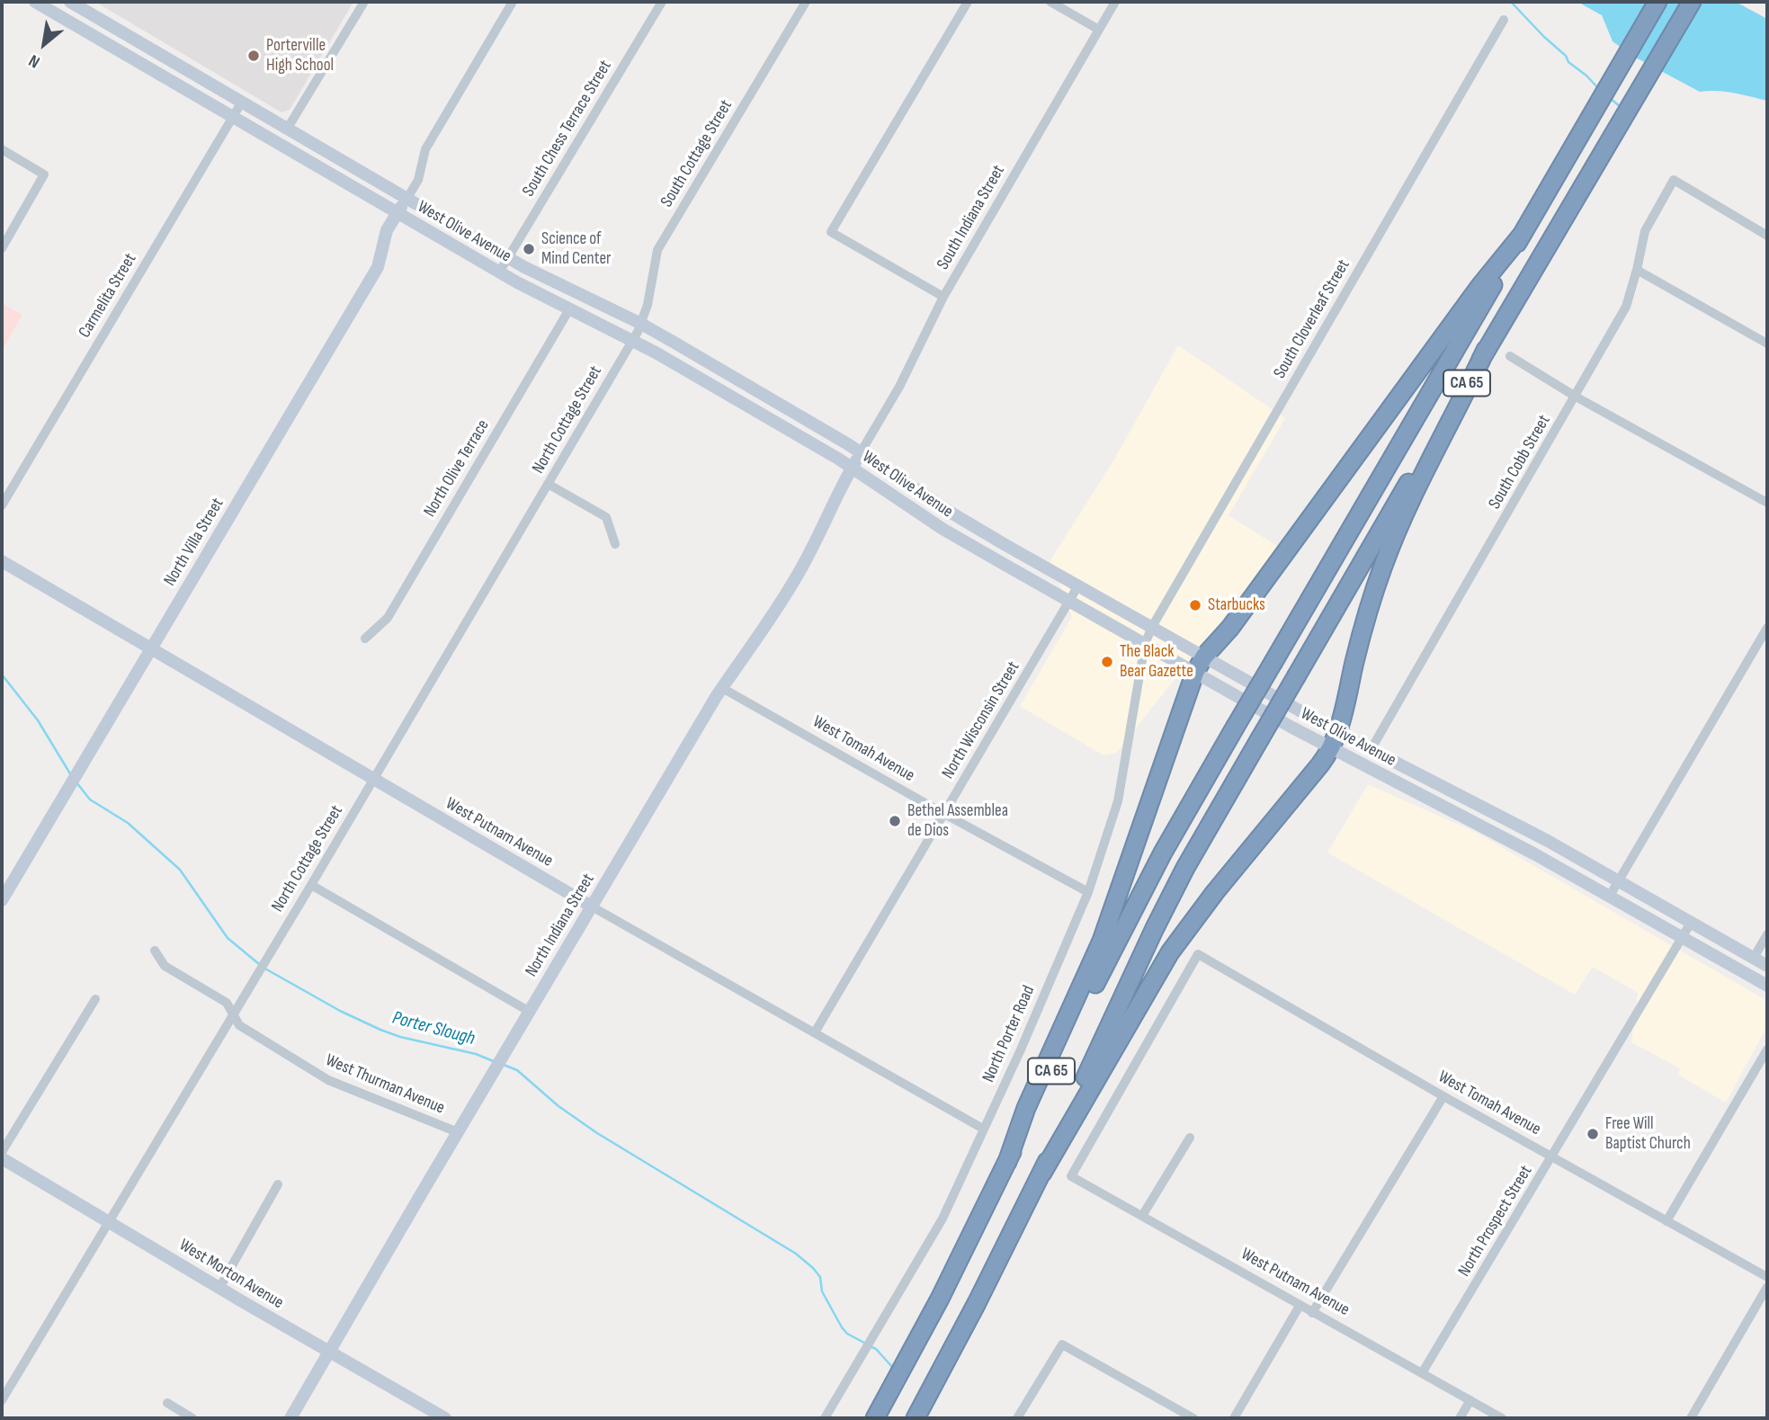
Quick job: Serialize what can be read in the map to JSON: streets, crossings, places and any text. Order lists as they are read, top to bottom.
{
  "streets": {
    "highway": ["CA 65"],
    "main road": [
      "West Olive Avenue",
      "North Villa Street",
      "West Putnam Avenue",
      "North Indiana Street",
      "West Morton Avenue"
    ],
    "street": [
      "South Chess Terrace Street",
      "South Cottage Street",
      "South Indiana Street",
      "Carmelita Street",
      "South Cloverleaf Street",
      "North Cottage Street",
      "South Cobb Street",
      "North Olive Terrace",
      "North Wisconsin Street",
      "West Tomah Avenue",
      "North Porter Road",
      "West Thurman Avenue",
      "North Prospect Street"
    ]
  },
  "crossings": [
    ["South Chess Terrace Street", "West Olive Avenue"],
    ["South Cottage Street", "West Olive Avenue"],
    ["South Cottage Street", "North Cottage Street"],
    ["South Indiana Street", "West Olive Avenue"],
    ["South Indiana Street", "North Indiana Street"],
    ["West Olive Avenue", "Carmelita Street"],
    ["West Olive Avenue", "South Cloverleaf Street"],
    ["West Olive Avenue", "North Cottage Street"],
    ["West Olive Avenue", "South Cobb Street"],
    ["West Olive Avenue", "North Olive Terrace"],
    ["West Olive Avenue", "North Villa Street"],
    ["West Olive Avenue", "North Wisconsin Street"],
    ["West Olive Avenue", "North Indiana Street"],
    ["West Olive Avenue", "North Porter Road"],
    ["West Olive Avenue", "North Prospect Street"],
    ["South Cloverleaf Street", "North Porter Road"],
    ["North Cottage Street", "West Putnam Avenue"],
    ["North Cottage Street", "West Thurman Avenue"],
    ["North Cottage Street", "West Morton Avenue"],
    ["North Villa Street", "West Putnam Avenue"],
    ["North Wisconsin Street", "West Tomah Avenue"],
    ["North Wisconsin Street", "West Putnam Avenue"],
    ["West Tomah Avenue", "West Putnam Avenue"],
    ["West Tomah Avenue", "North Indiana Street"],
    ["West Tomah Avenue", "North Porter Road"],
    ["West Tomah Avenue", "North Prospect Street"],
    ["West Putnam Avenue", "North Indiana Street"],
    ["West Putnam Avenue", "North Porter Road"],
    ["West Putnam Avenue", "North Prospect Street"],
    ["North Indiana Street", "West Thurman Avenue"],
    ["North Indiana Street", "West Morton Avenue"]
  ],
  "water": ["Porter Slough"],
  "places": [
    "Porterville High School",
    "Science of Mind Center",
    "Starbucks",
    "The Black Bear Gazette",
    "Bethel Assemblea de Dios",
    "Free Will Baptist Church"
  ],
  "north": "bottom left"
}
